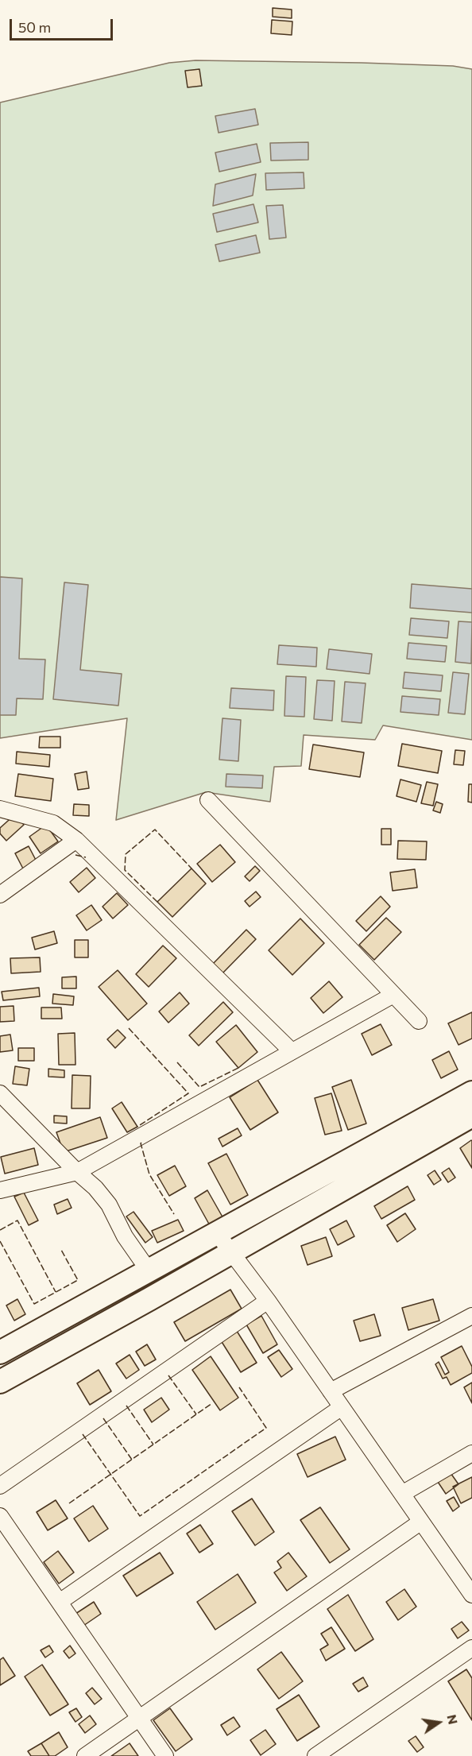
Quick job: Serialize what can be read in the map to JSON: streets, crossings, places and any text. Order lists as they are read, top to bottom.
{
  "scale_bar": "50 m",
  "north": "right"
}
